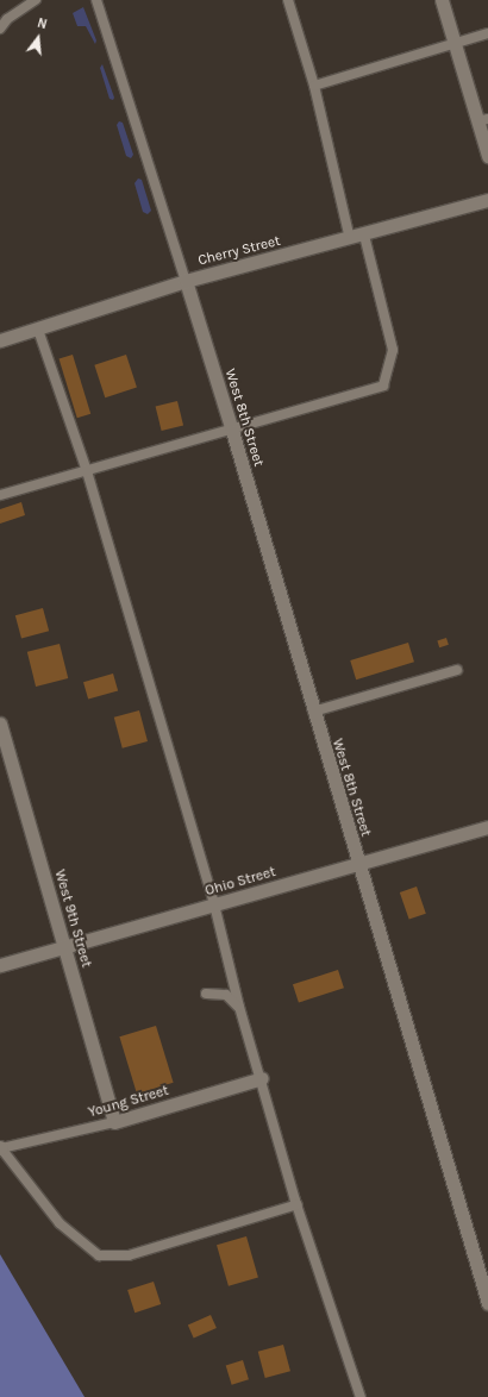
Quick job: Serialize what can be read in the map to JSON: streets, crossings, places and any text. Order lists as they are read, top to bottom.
{
  "streets": {
    "street": [
      "Cherry Street",
      "West 8th Street",
      "Ohio Street",
      "West 9th Street",
      "Young Street"
    ]
  },
  "crossings": [
    ["Cherry Street", "West 8th Street"],
    ["West 8th Street", "Ohio Street"],
    ["Ohio Street", "West 9th Street"],
    ["West 9th Street", "Young Street"]
  ],
  "north": "top"
}
